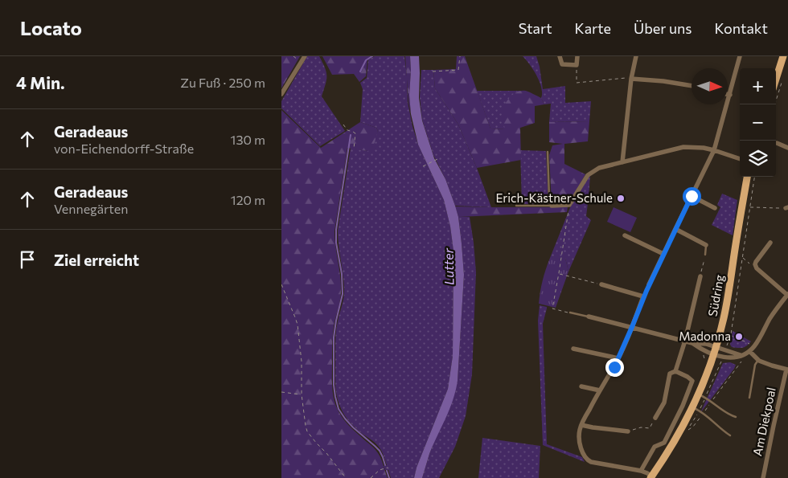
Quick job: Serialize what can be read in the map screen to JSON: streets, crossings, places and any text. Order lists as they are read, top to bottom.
{
  "streets": {
    "main road": ["Südring"],
    "street": ["Am Diekpoal"]
  },
  "water": ["Lutter"],
  "places": ["Erich-Kästner-Schule", "Madonna"],
  "north": "right",
  "page": {
    "header": "Locato",
    "nav": [
      "Start",
      "Karte",
      "Über uns",
      "Kontakt"
    ],
    "heading": ["4 Min.", "Zu Fuß · 250 m"],
    "map_buttons": ["+", "−"],
    "list": [
      ["Geradeaus", "von-Eichendorff-Straße", "130 m"],
      ["Geradeaus", "Vennegärten", "120 m"],
      "Ziel erreicht"
    ]
  }
}
